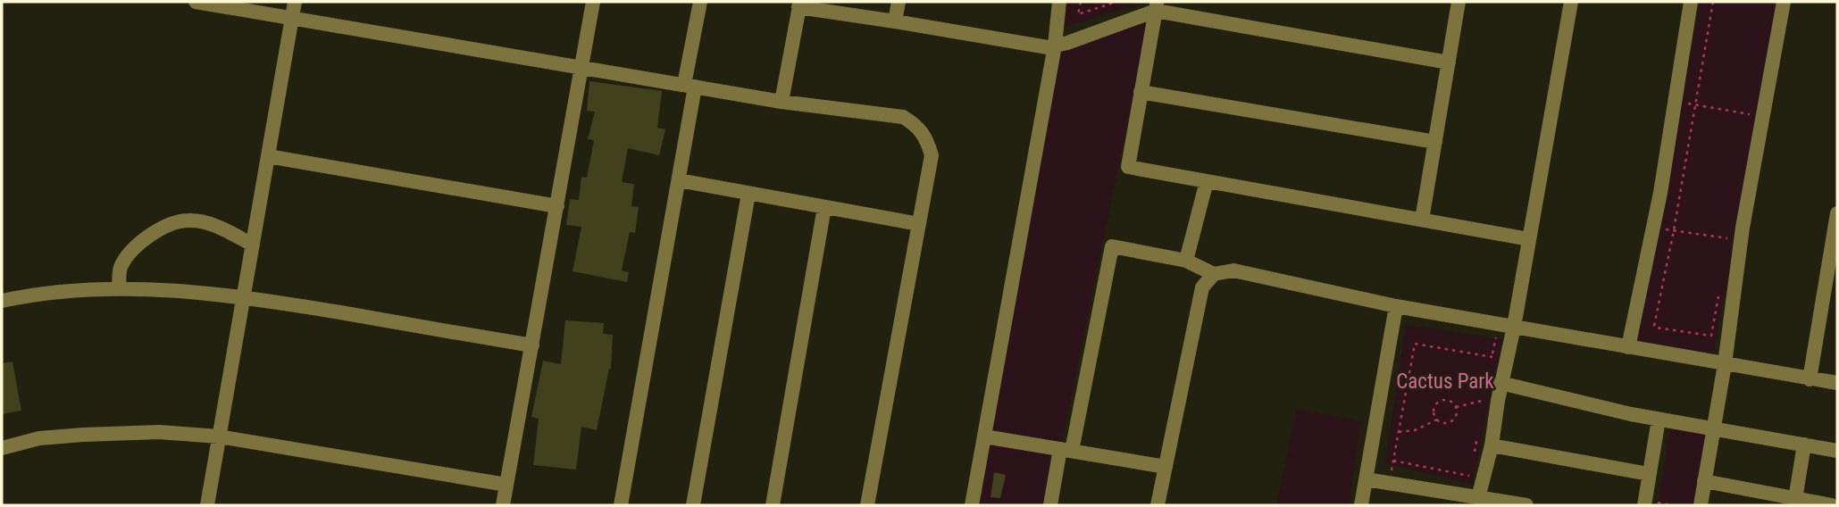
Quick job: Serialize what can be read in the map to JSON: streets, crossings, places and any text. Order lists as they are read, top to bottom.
{
  "parks": ["Cactus Park"]
}
